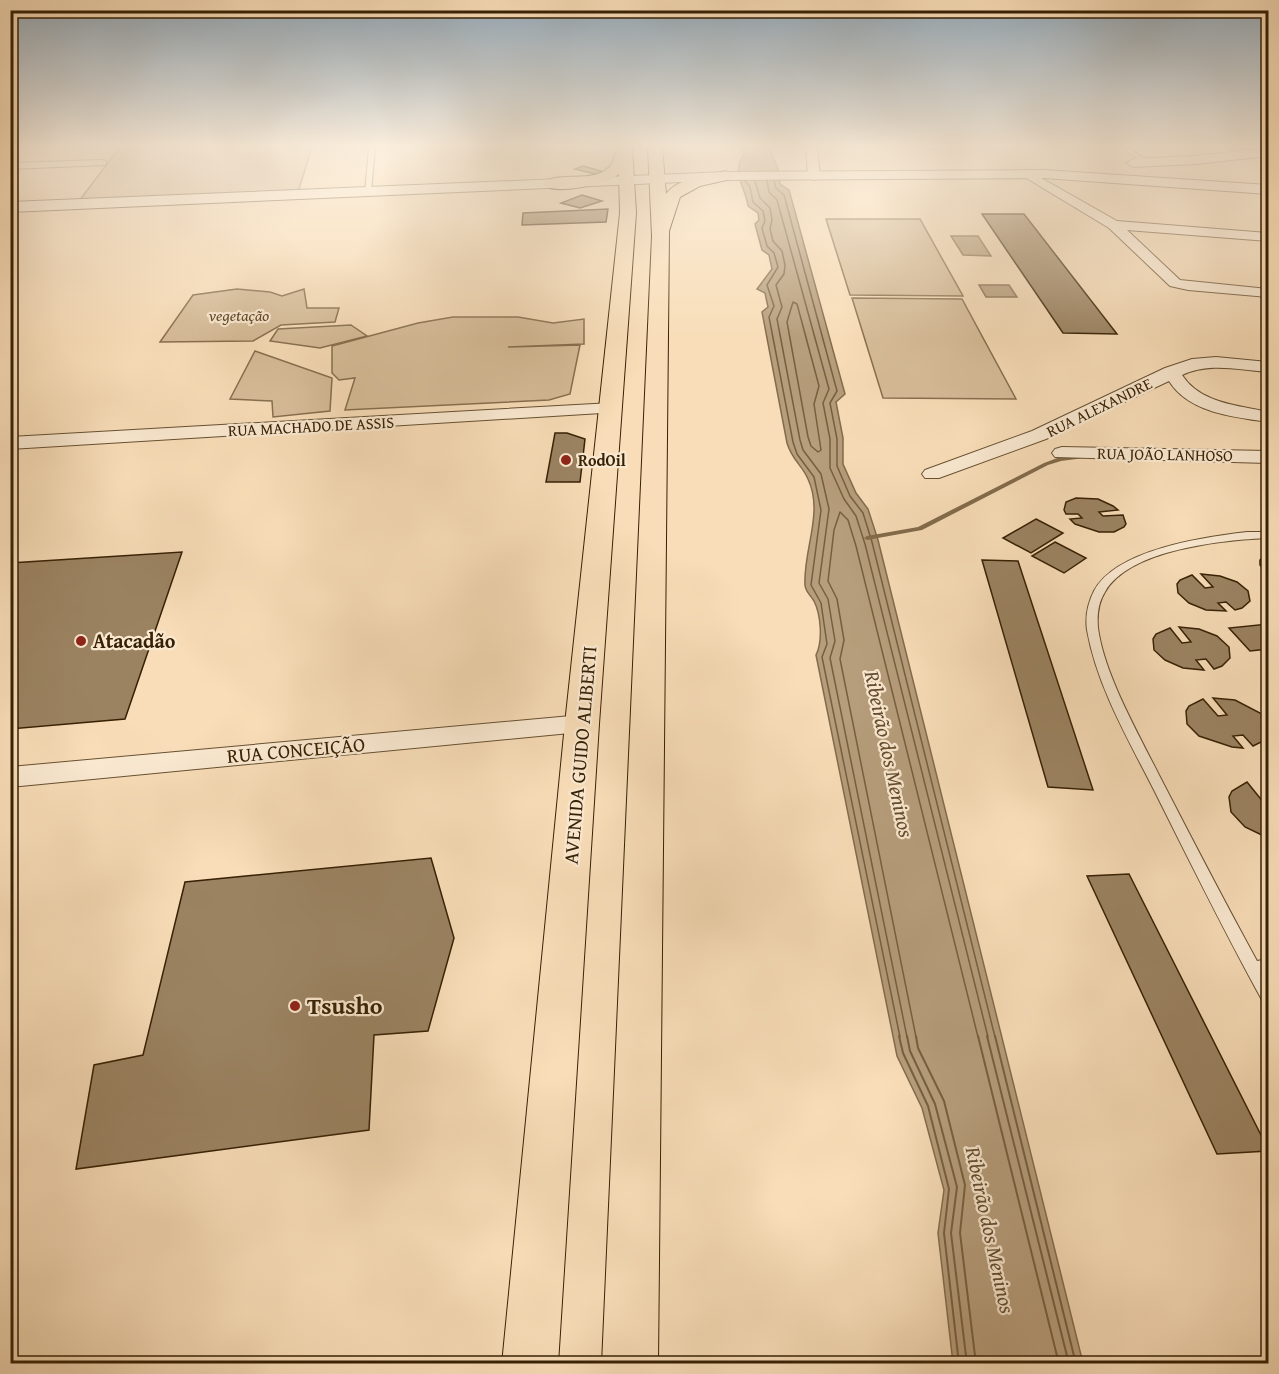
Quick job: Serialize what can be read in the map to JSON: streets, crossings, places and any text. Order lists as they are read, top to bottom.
{
  "streets": {
    "main road": ["AVENIDA GUIDO ALIBERTI"],
    "street": [
      "RUA ALEXANDRE",
      "RUA MACHADO DE ASSIS",
      "RUA JOÃO LANHOSO",
      "RUA CONCEIÇÃO"
    ]
  },
  "crossings": [
    ["RUA MACHADO DE ASSIS", "AVENIDA GUIDO ALIBERTI"],
    ["RUA CONCEIÇÃO", "AVENIDA GUIDO ALIBERTI"]
  ],
  "water": ["Ribeirão dos Meninos"],
  "parks": ["vegetação"],
  "places": ["RodOil", "Atacadão", "Tsusho"]
}
